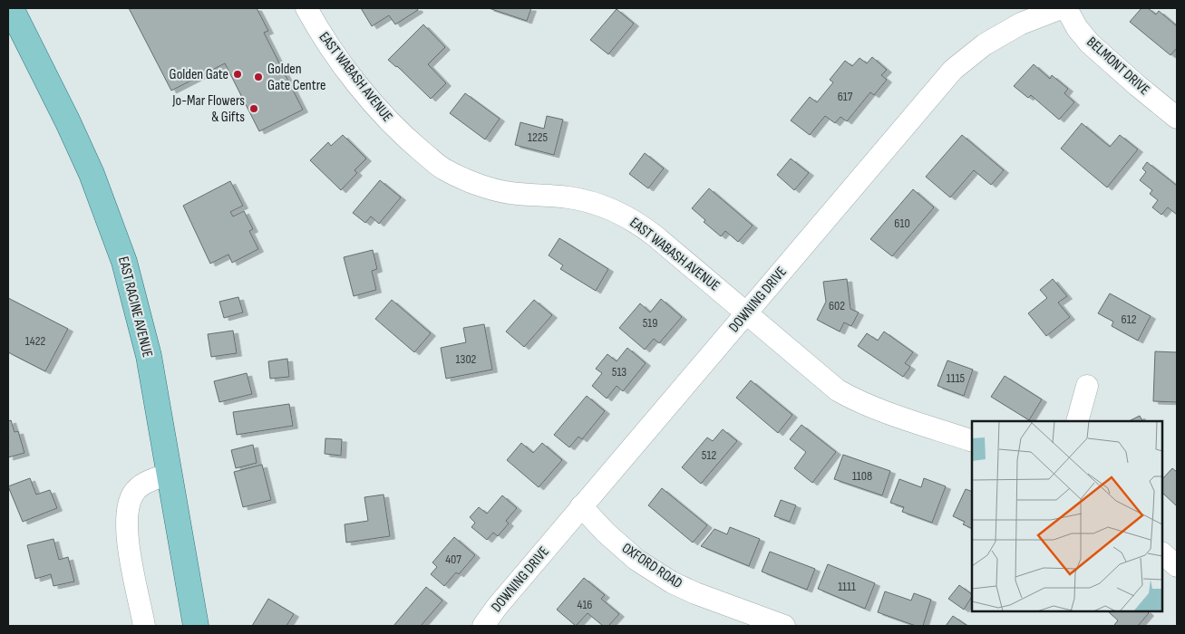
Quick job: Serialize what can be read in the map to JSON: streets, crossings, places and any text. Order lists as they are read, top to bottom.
{
  "streets": {
    "main road": ["EAST RACINE AVENUE"],
    "street": [
      "BELMONT DRIVE",
      "EAST WABASH AVENUE",
      "DOWNING DRIVE",
      "OXFORD ROAD"
    ]
  },
  "crossings": [
    ["EAST WABASH AVENUE", "DOWNING DRIVE"],
    ["DOWNING DRIVE", "OXFORD ROAD"]
  ],
  "places": ["Golden Gate", "Golden Gate Centre", "Jo-Mar Flowers & Gifts"],
  "house_numbers": [
    "617",
    "1225",
    "610",
    "602",
    "612",
    "519",
    "1422",
    "1302",
    "513",
    "1115",
    "512",
    "1108",
    "407",
    "1111",
    "416"
  ]
}
